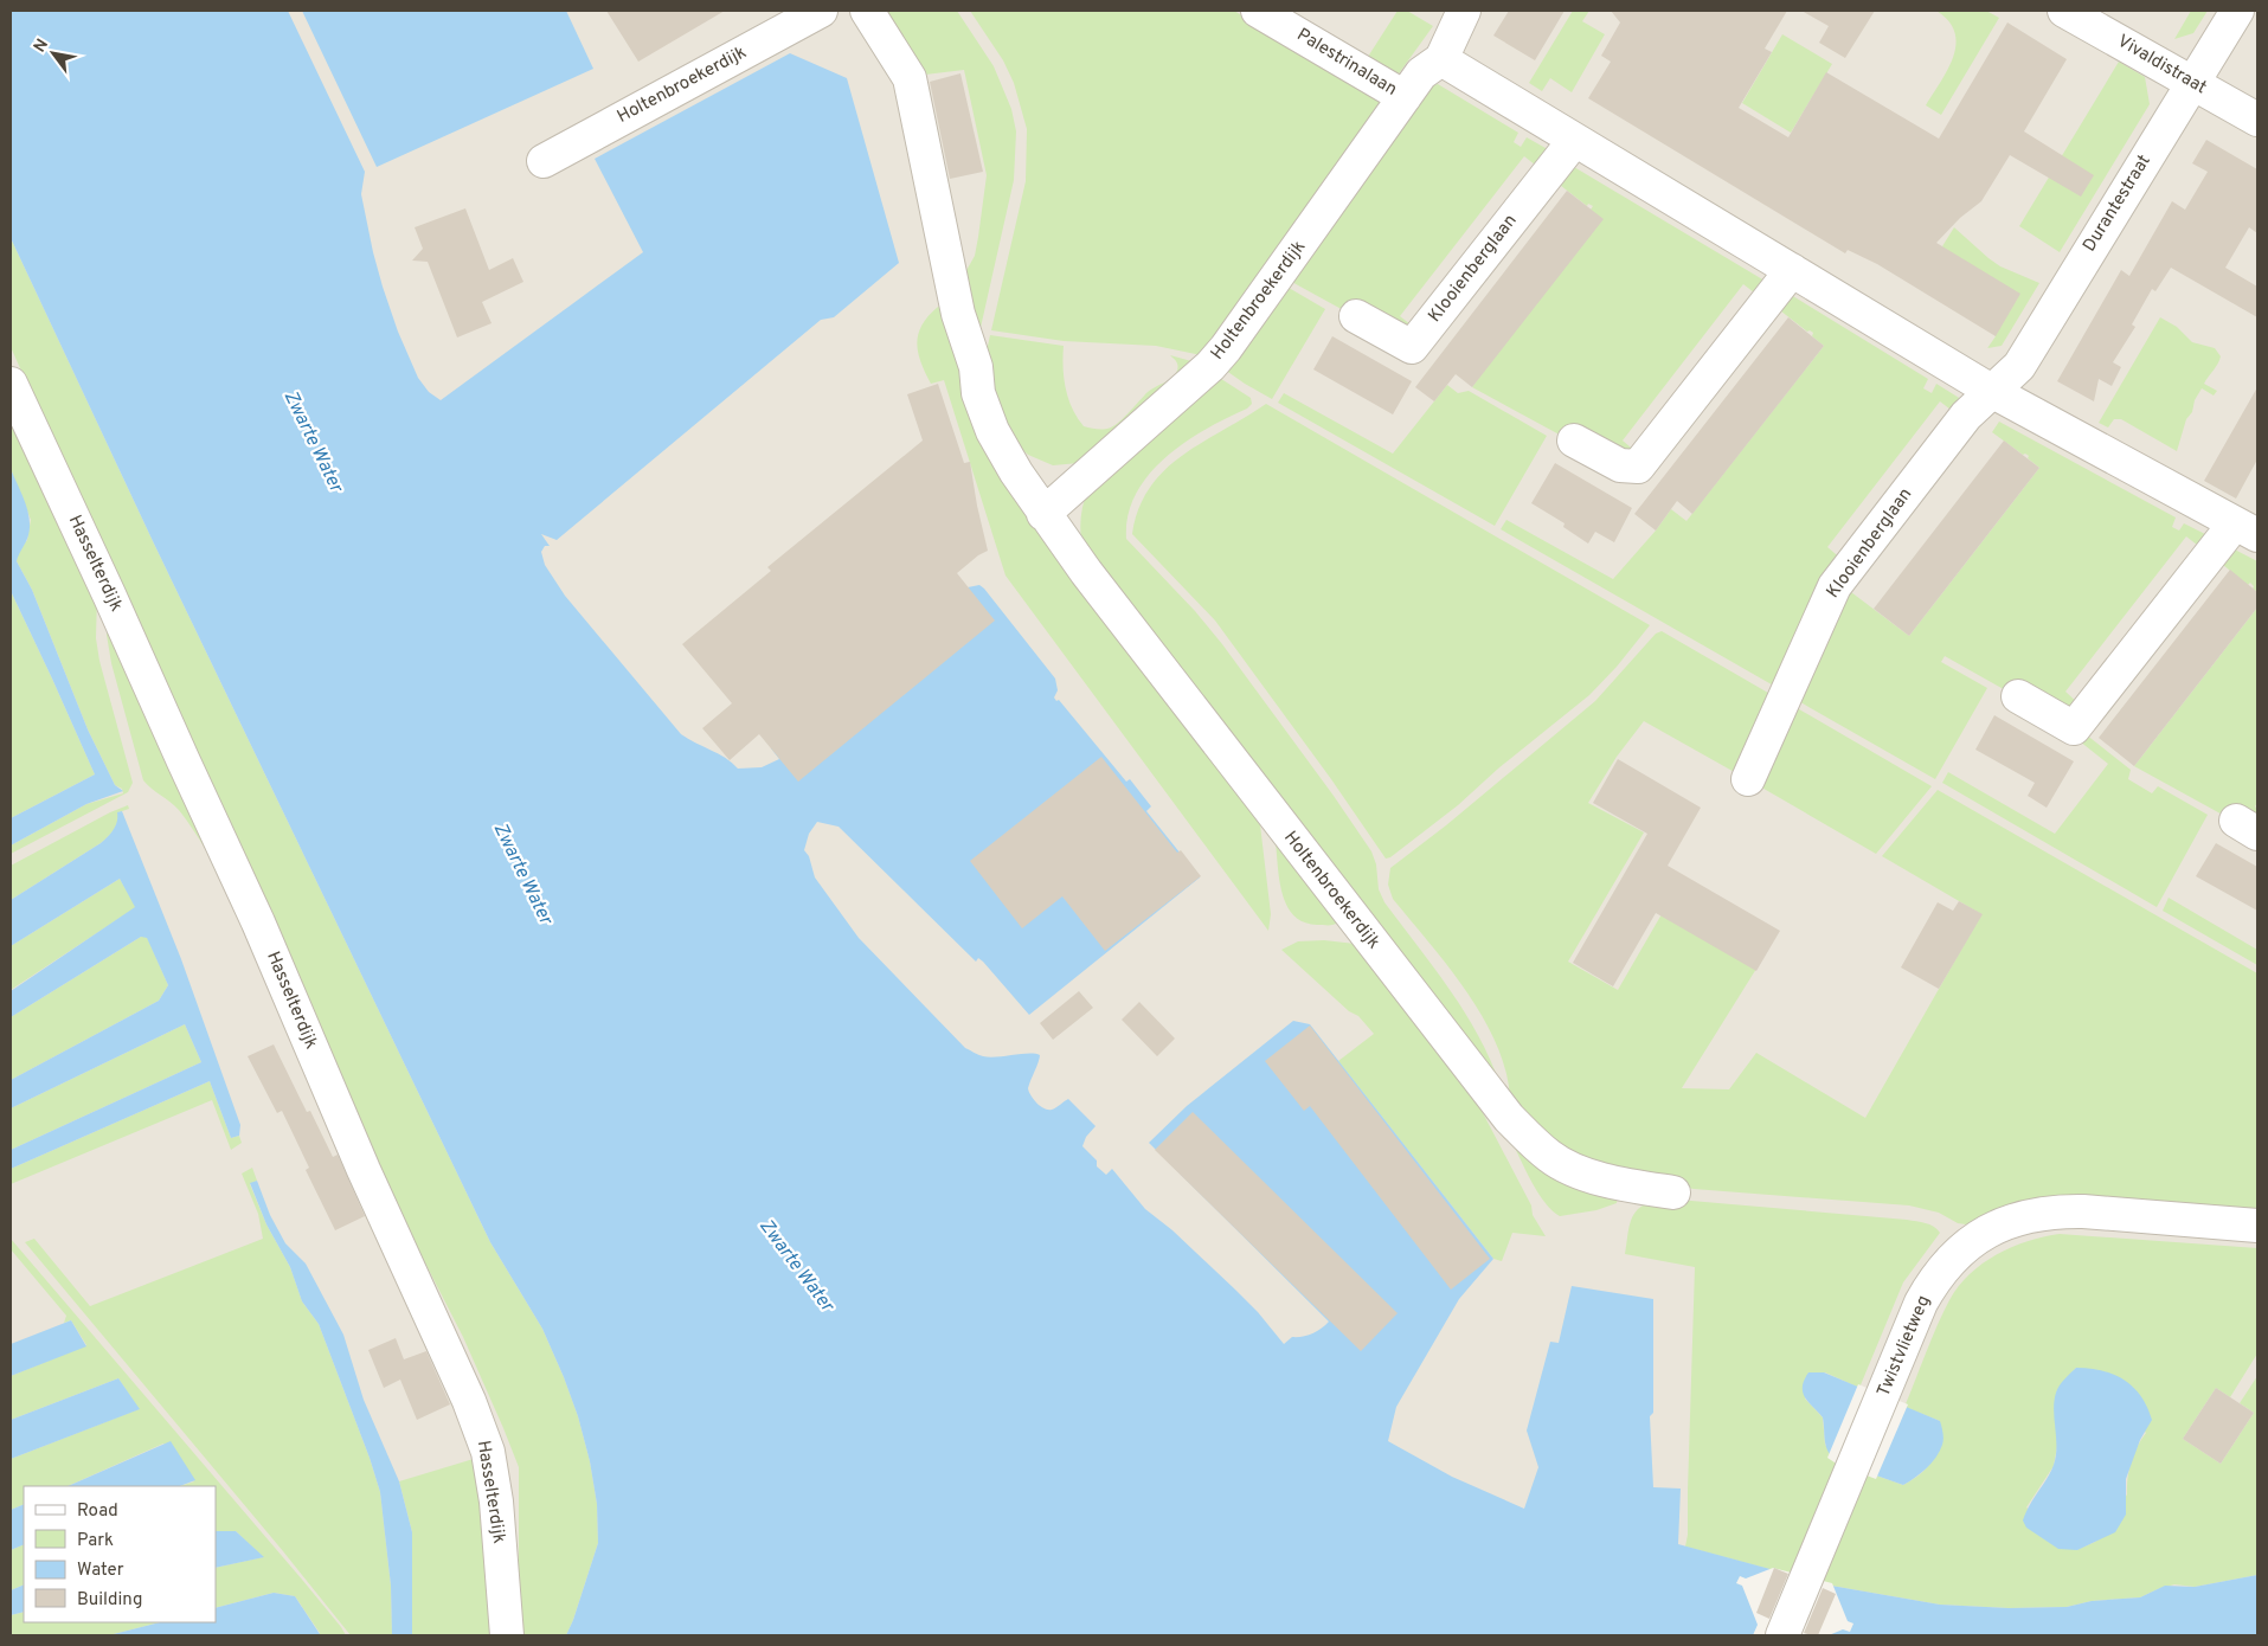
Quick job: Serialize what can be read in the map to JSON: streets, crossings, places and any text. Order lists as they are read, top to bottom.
{
  "streets": {
    "street": [
      "Palestrinalaan",
      "Vivaldistraat",
      "Holtenbroekerdijk",
      "Durantestraat",
      "Klooienberglaan",
      "Hasselterdijk",
      "Twistvlietweg"
    ]
  },
  "crossings": [
    ["Palestrinalaan", "Holtenbroekerdijk"],
    ["Vivaldistraat", "Durantestraat"],
    ["Durantestraat", "Klooienberglaan"]
  ],
  "water": ["Zwarte Water"],
  "legend": [
    "Road",
    "Park",
    "Water",
    "Building"
  ],
  "north": "top left"
}
